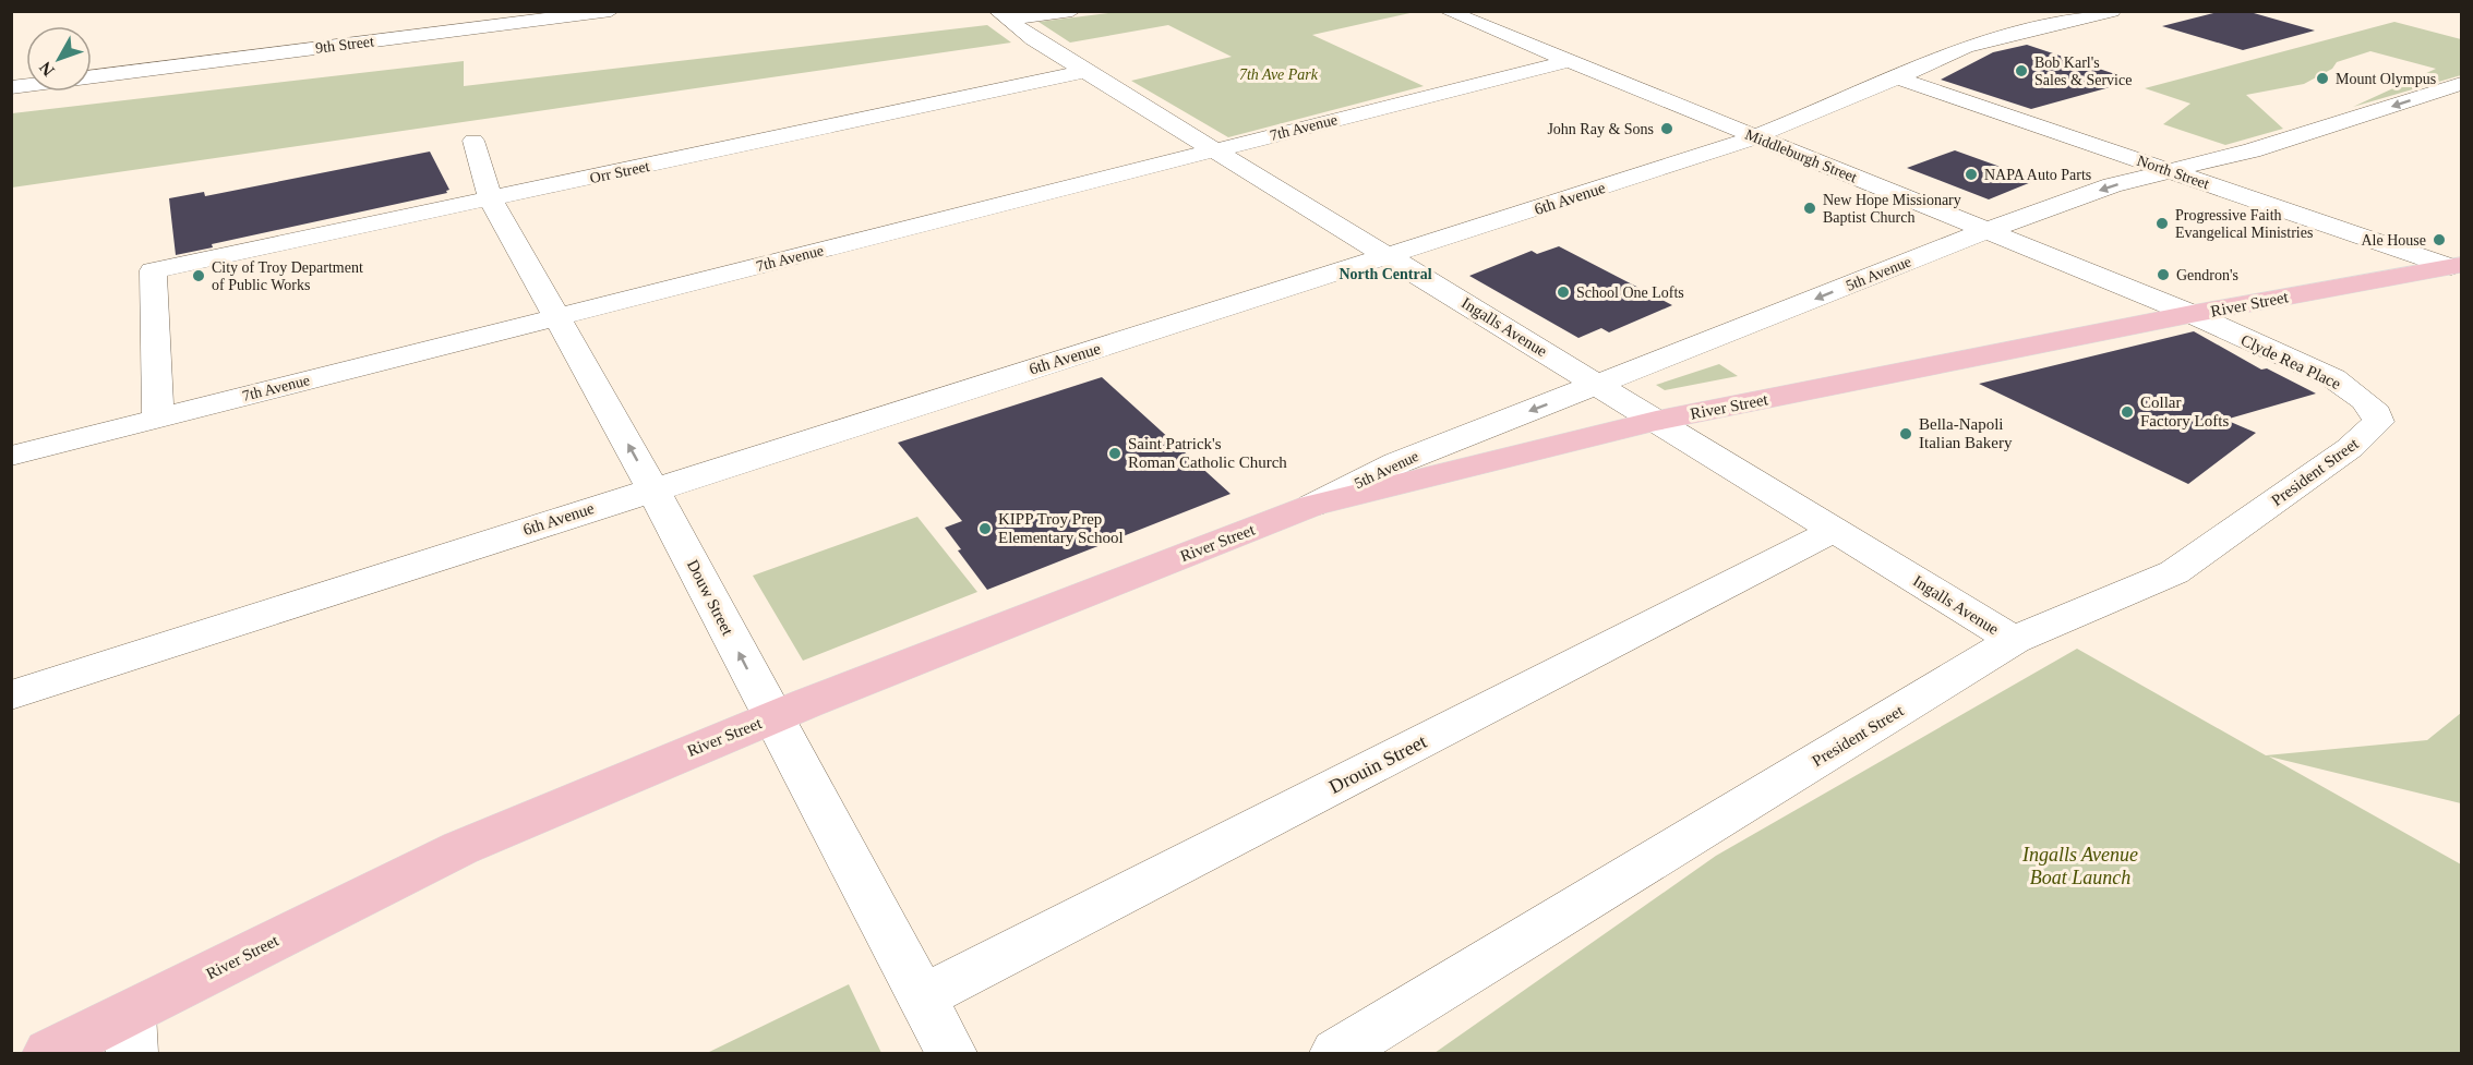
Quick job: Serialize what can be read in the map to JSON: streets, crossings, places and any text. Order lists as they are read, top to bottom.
{
  "streets": {
    "main road": ["River Street"],
    "street": [
      "9th Street",
      "7th Avenue",
      "Middleburgh Street",
      "Orr Street",
      "North Street",
      "6th Avenue",
      "5th Avenue",
      "Ingalls Avenue",
      "Clyde Rea Place",
      "President Street",
      "Douw Street",
      "Drouin Street"
    ]
  },
  "crossings": [
    ["7th Avenue", "Middleburgh Street"],
    ["7th Avenue", "Orr Street"],
    ["7th Avenue", "Ingalls Avenue"],
    ["7th Avenue", "Douw Street"],
    ["Middleburgh Street", "6th Avenue"],
    ["Middleburgh Street", "5th Avenue"],
    ["Middleburgh Street", "River Street"],
    ["Middleburgh Street", "Clyde Rea Place"],
    ["Orr Street", "Ingalls Avenue"],
    ["Orr Street", "Douw Street"],
    ["North Street", "6th Avenue"],
    ["North Street", "5th Avenue"],
    ["North Street", "River Street"],
    ["6th Avenue", "Ingalls Avenue"],
    ["6th Avenue", "Douw Street"],
    ["5th Avenue", "River Street"],
    ["5th Avenue", "Ingalls Avenue"],
    ["River Street", "Ingalls Avenue"],
    ["River Street", "Clyde Rea Place"],
    ["River Street", "Douw Street"],
    ["Ingalls Avenue", "President Street"],
    ["Ingalls Avenue", "Drouin Street"],
    ["Clyde Rea Place", "President Street"],
    ["Douw Street", "Drouin Street"]
  ],
  "one_way": ["5th Avenue", "Douw Street"],
  "districts": ["North Central"],
  "parks": ["7th Ave Park", "Ingalls Avenue Boat Launch"],
  "places": [
    "Bob Karl's Sales & Service",
    "Mount Olympus",
    "John Ray & Sons",
    "NAPA Auto Parts",
    "New Hope Missionary Baptist Church",
    "Progressive Faith Evangelical Ministries",
    "Ale House",
    "Gendron's",
    "City of Troy Department of Public Works",
    "School One Lofts",
    "Collar Factory Lofts",
    "Bella-Napoli Italian Bakery",
    "Saint Patrick's Roman Catholic Church",
    "KIPP Troy Prep Elementary School"
  ],
  "north": "bottom left"
}
